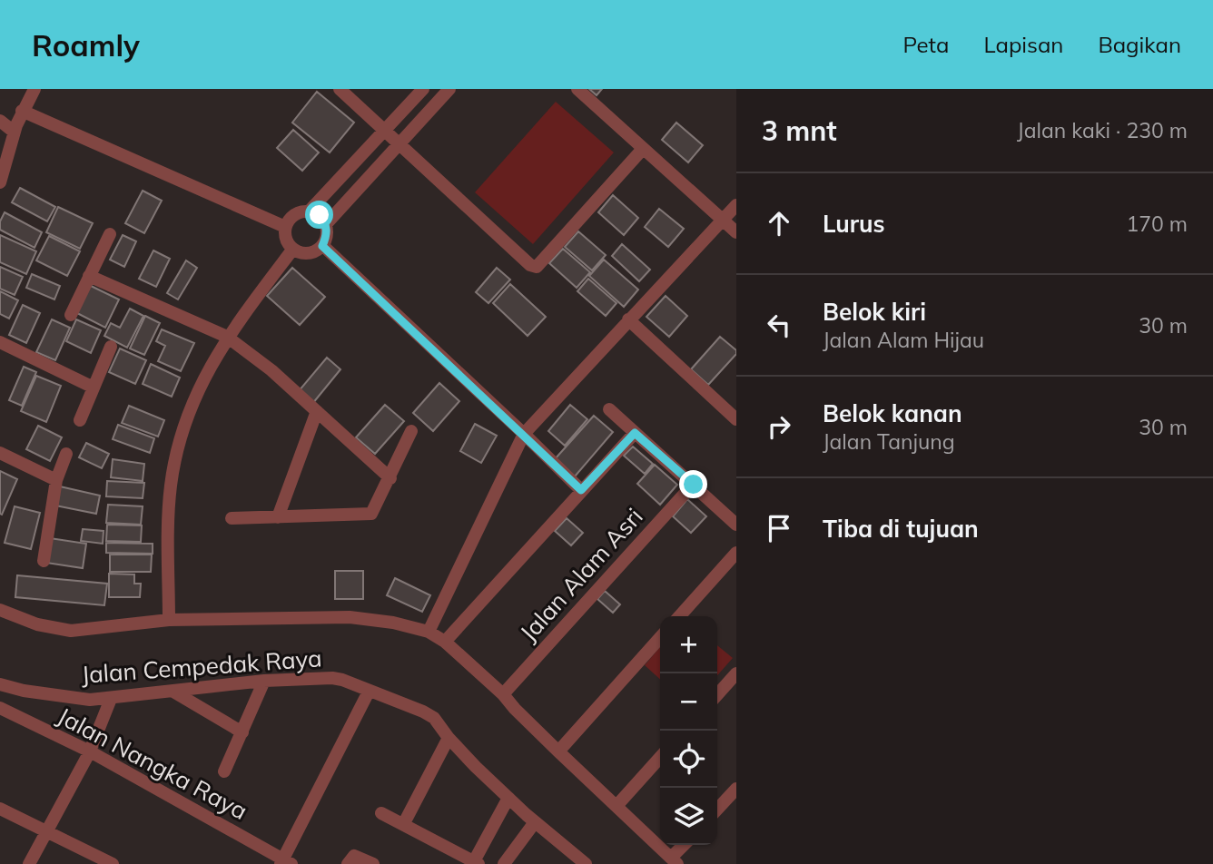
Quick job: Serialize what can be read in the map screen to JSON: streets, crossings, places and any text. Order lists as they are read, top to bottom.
{
  "streets": {
    "street": ["Jalan Alam Asri", "Jalan Cempedak Raya", "Jalan Nangka Raya"]
  },
  "page": {
    "header": "Roamly",
    "nav": ["Peta", "Lapisan", "Bagikan"],
    "heading": ["3 mnt", "Jalan kaki · 230 m"],
    "list": [
      ["Lurus", "170 m"],
      ["Belok kiri", "Jalan Alam Hijau", "30 m"],
      ["Belok kanan", "Jalan Tanjung", "30 m"],
      "Tiba di tujuan"
    ],
    "map_buttons": ["+", "−"]
  }
}
